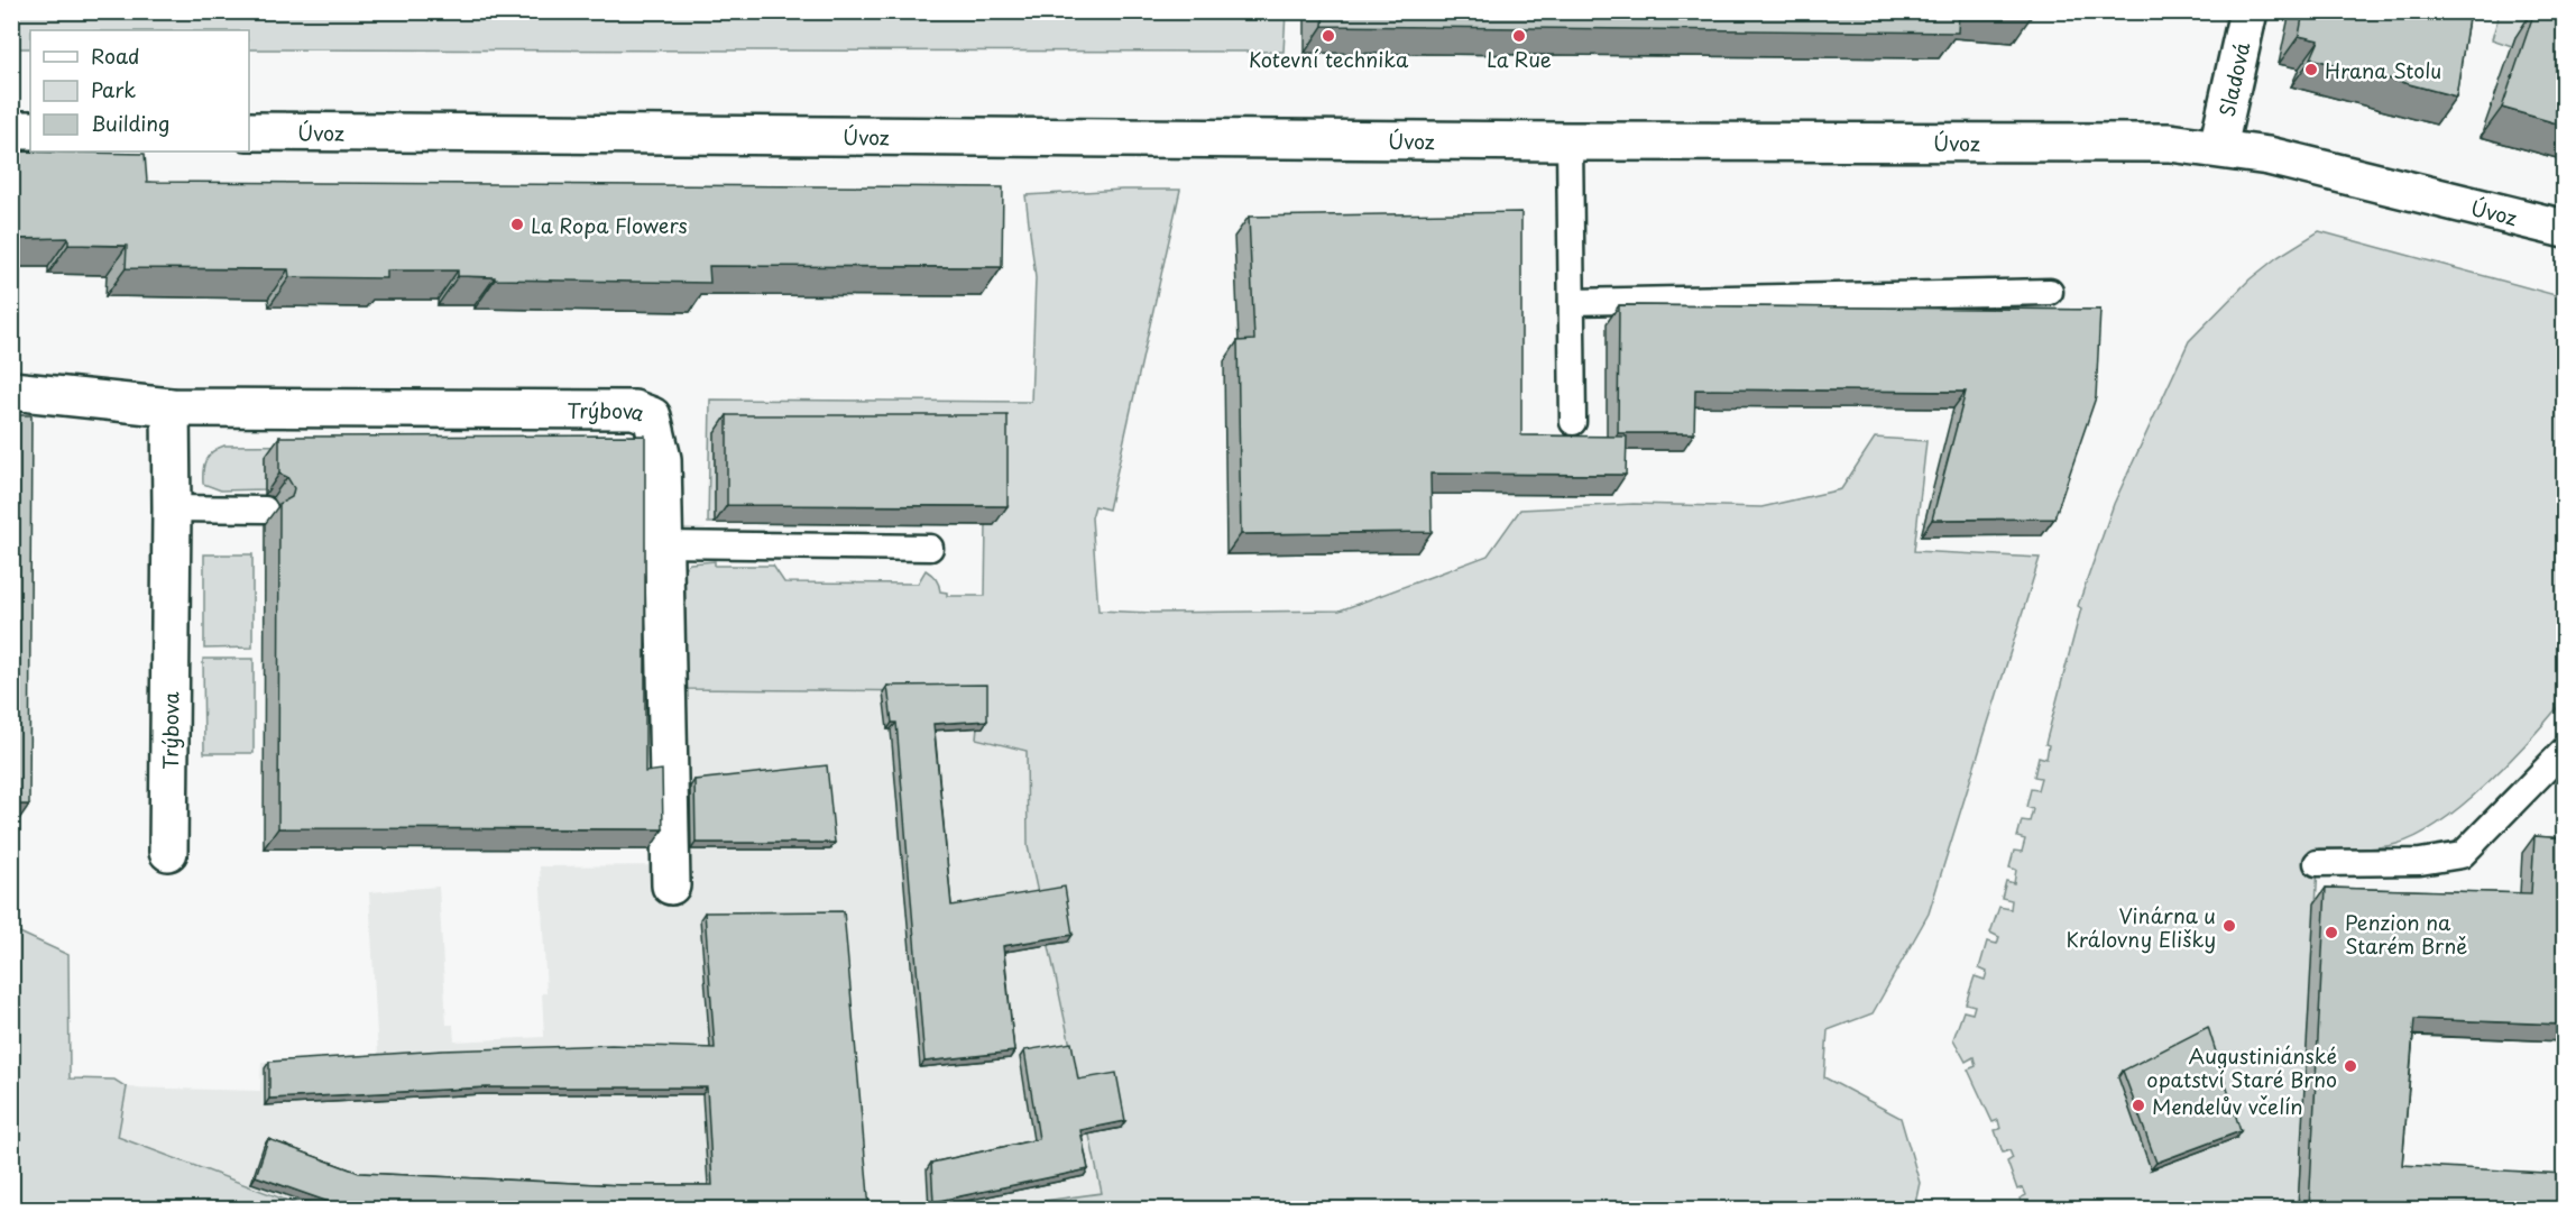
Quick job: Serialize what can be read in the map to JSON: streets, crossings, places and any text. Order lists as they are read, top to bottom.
{
  "streets": {
    "main road": ["Sladová", "Úvoz", "Trýbova"]
  },
  "crossings": [
    ["Sladová", "Úvoz"]
  ],
  "places": [
    "Kotevní technika",
    "La Rue",
    "Hrana Stolu",
    "La Ropa Flowers",
    "Vinárna u Královny Elišky",
    "Penzion na Starém Brně",
    "Augustiniánské opatství Staré Brno",
    "Mendelův včelín"
  ],
  "legend": ["Road", "Park", "Building"]
}
